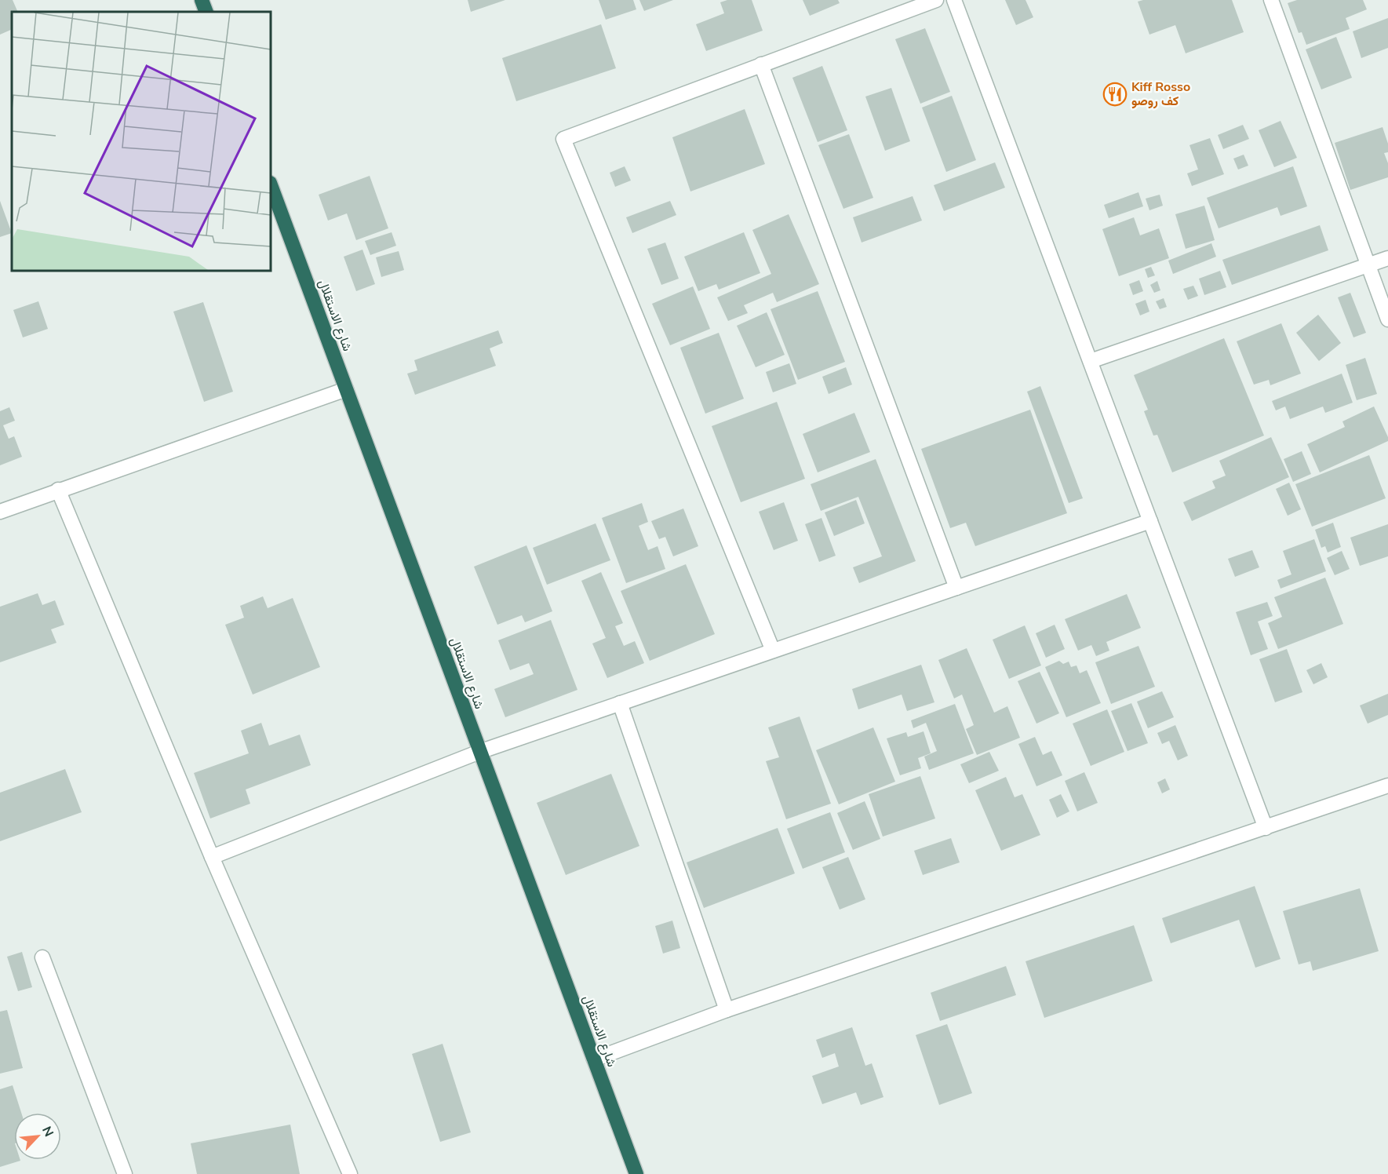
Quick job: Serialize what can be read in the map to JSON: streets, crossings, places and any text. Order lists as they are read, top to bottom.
{
  "streets": {
    "highway": ["شارع الاستقلال"]
  },
  "places": {
    "restaurant": ["Kiff Rosso كف روصو"]
  },
  "north": "top right"
}
